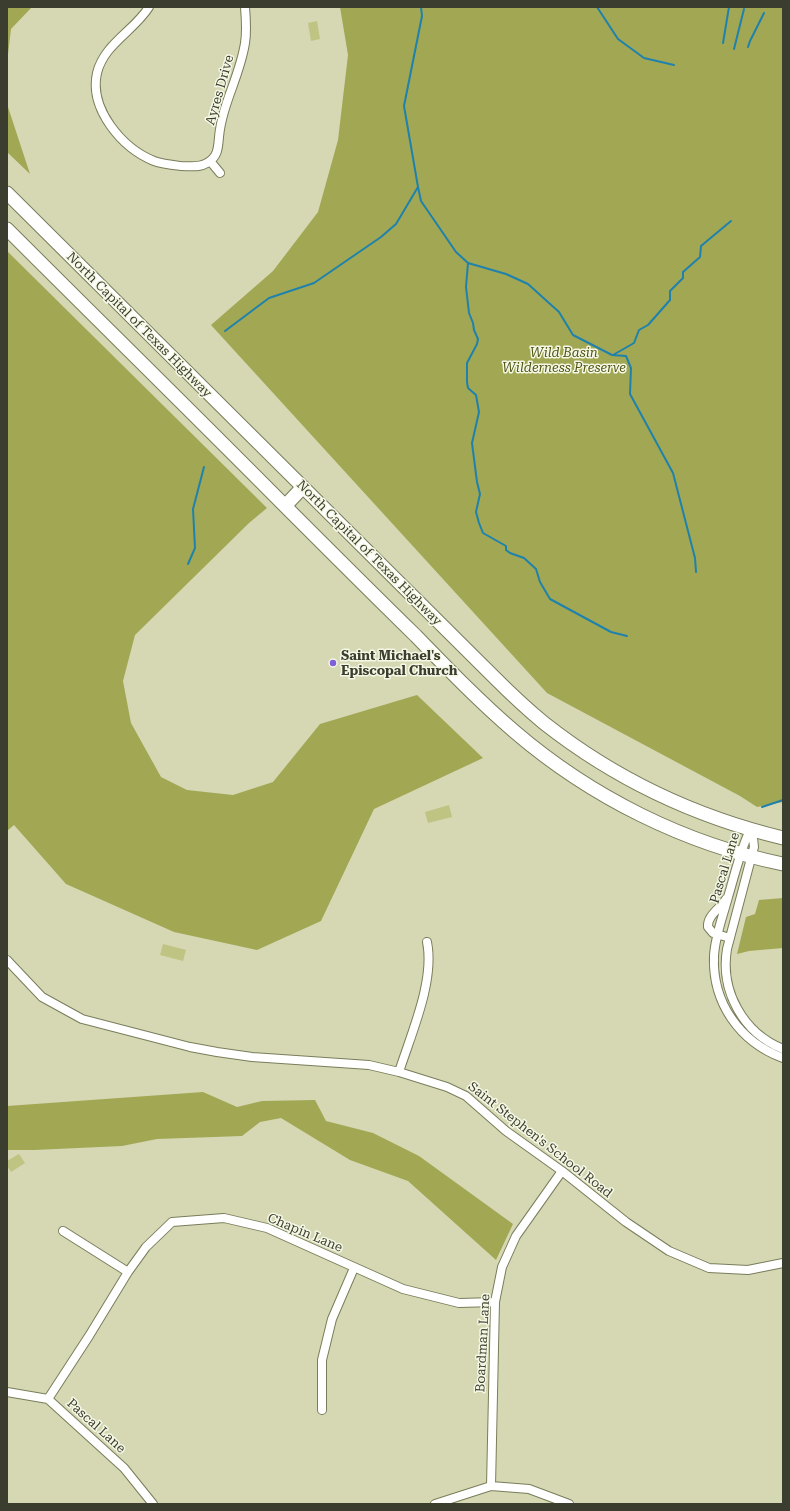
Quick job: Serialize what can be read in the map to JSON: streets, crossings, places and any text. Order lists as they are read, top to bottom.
{
  "streets": {
    "highway": ["North Capital of Texas Highway"],
    "street": [
      "Ayres Drive",
      "Pascal Lane",
      "Saint Stephen's School Road",
      "Chapin Lane",
      "Boardman Lane"
    ]
  },
  "crossings": [
    ["North Capital of Texas Highway", "Pascal Lane"],
    ["Pascal Lane", "Chapin Lane"],
    ["Saint Stephen's School Road", "Boardman Lane"],
    ["Chapin Lane", "Boardman Lane"]
  ],
  "parks": ["Wild Basin Wilderness Preserve"],
  "places": ["Saint Michael's Episcopal Church"]
}
